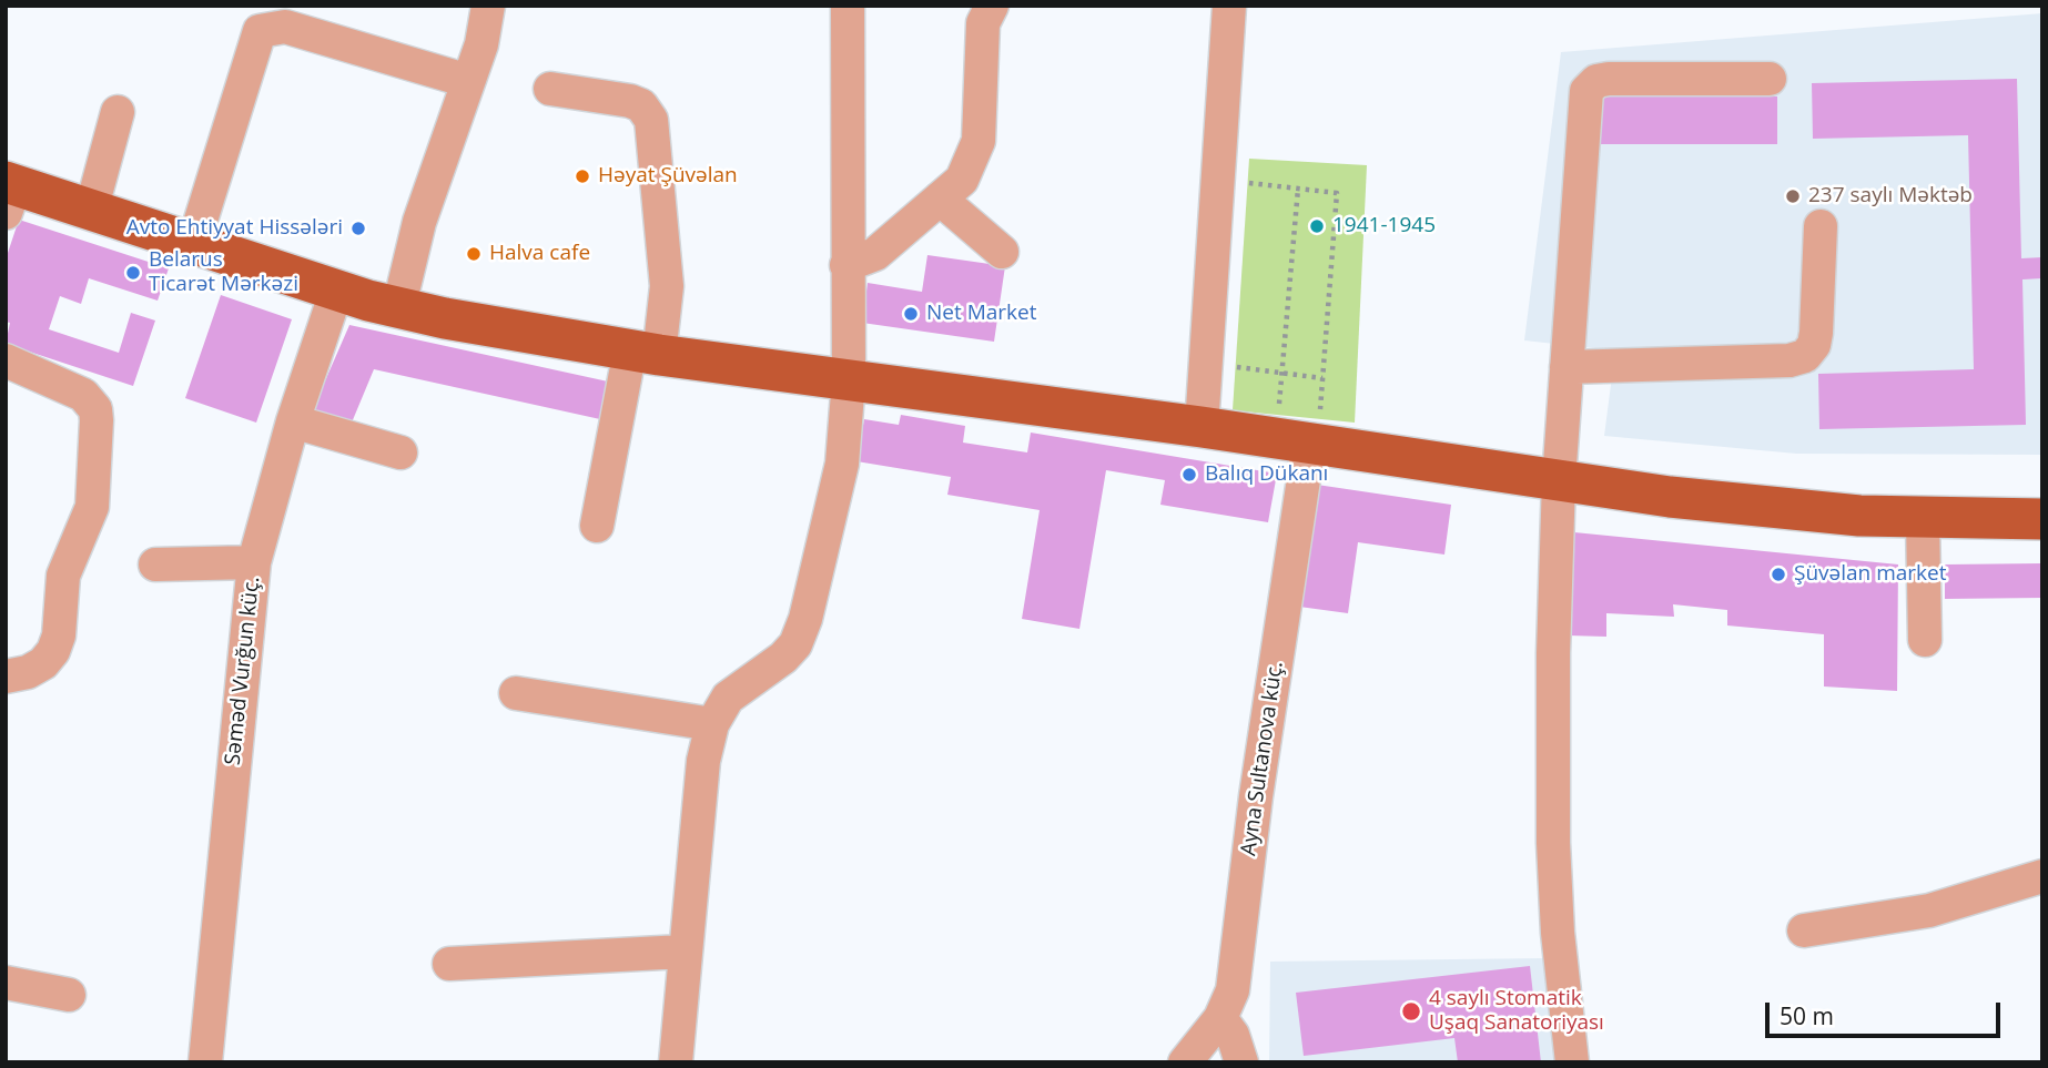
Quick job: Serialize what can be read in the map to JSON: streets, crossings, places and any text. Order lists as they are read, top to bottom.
{
  "streets": {
    "street": ["Səməd Vurğun küç.", "Ayna Sultanova küç."]
  },
  "places": [
    "Həyat Şüvəlan",
    "237 saylı Məktəb",
    "1941-1945",
    "Avto Ehtiyyat Hissələri",
    "Halva cafe",
    "Belarus Ticarət Mərkəzi",
    "Net Market",
    "Balıq Dükanı",
    "Şüvəlan market",
    "4 saylı Stomatik Uşaq Sanatoriyası"
  ],
  "scale_bar": "50 m"
}
